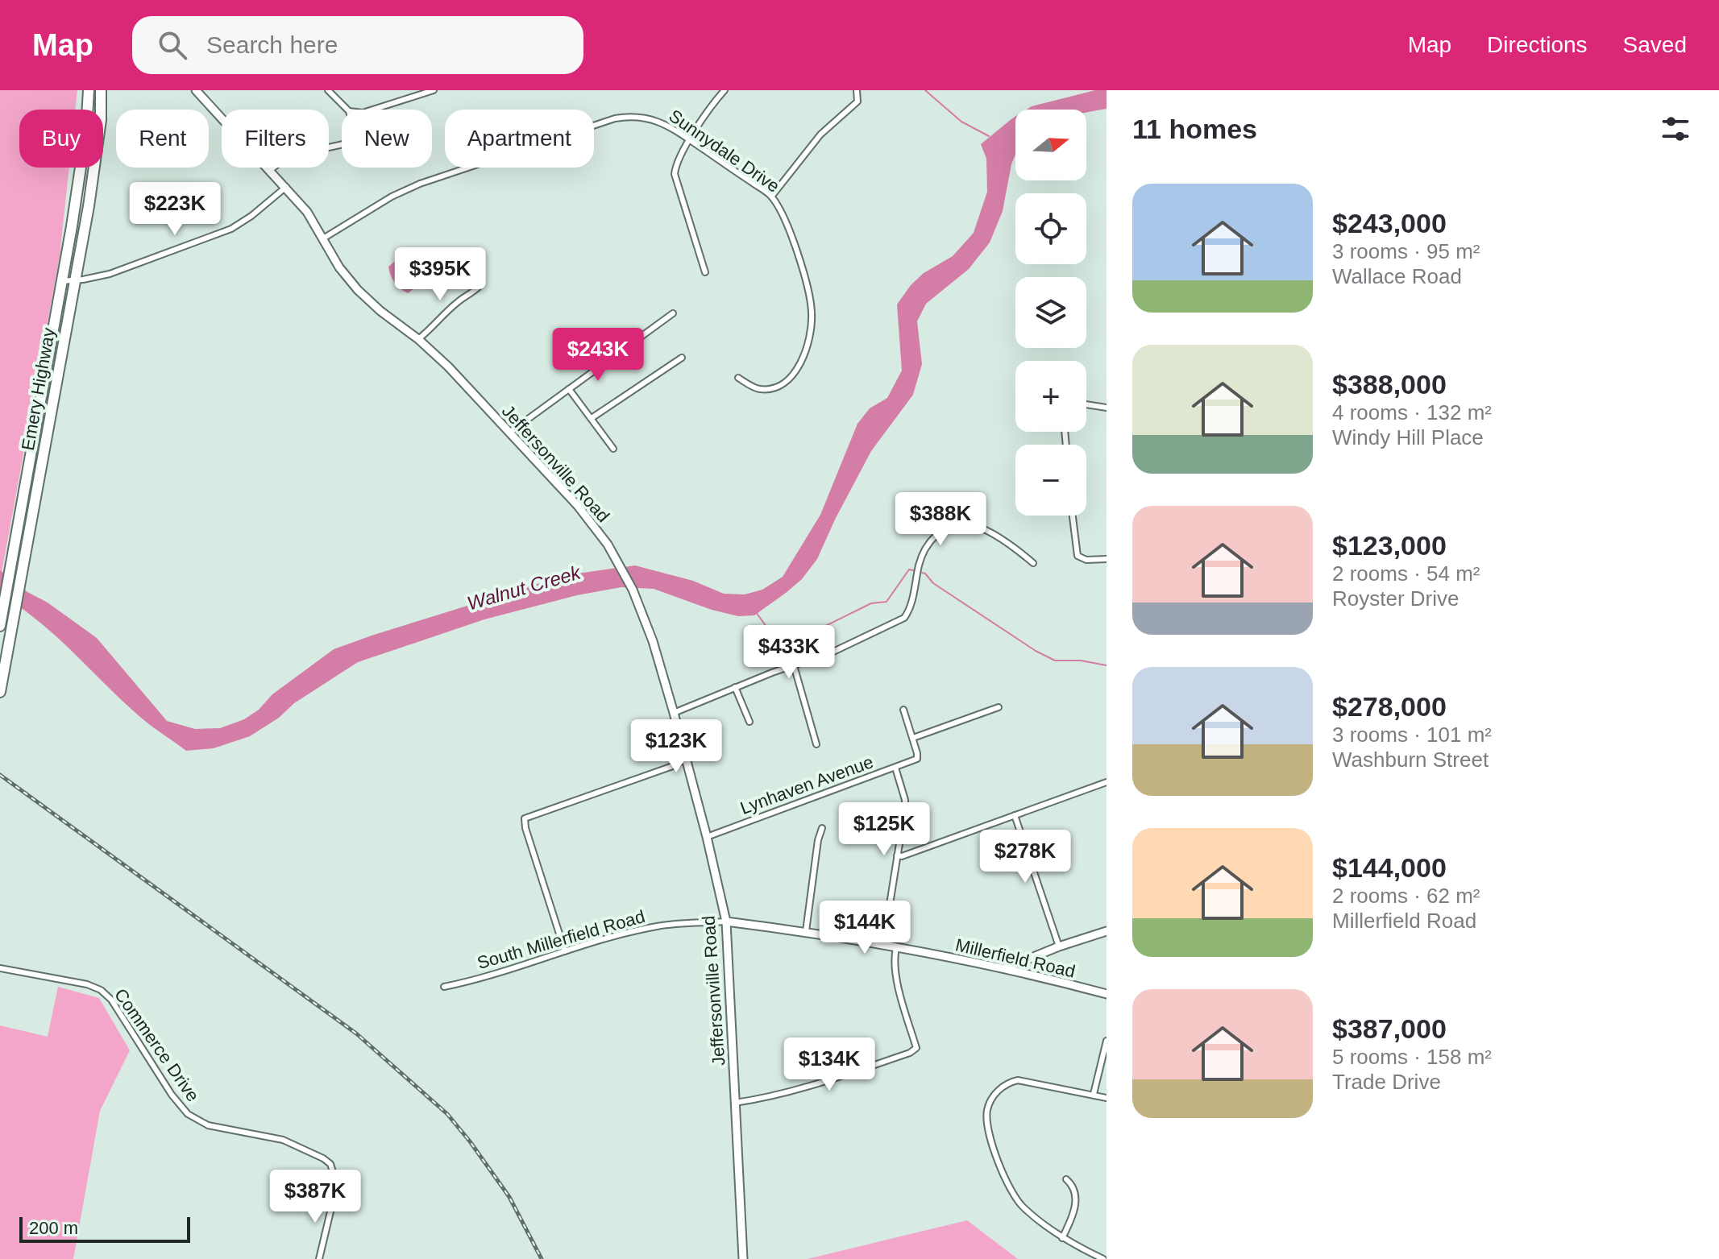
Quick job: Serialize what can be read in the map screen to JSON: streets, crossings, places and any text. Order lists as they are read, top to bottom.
{
  "streets": {
    "highway": ["Emery Highway"],
    "street": [
      "Sunnydale Drive",
      "Jeffersonville Road",
      "Lynhaven Avenue",
      "South Millerfield Road",
      "Millerfield Road",
      "Commerce Drive"
    ]
  },
  "crossings": [
    ["Sunnydale Drive", "Jeffersonville Road"],
    ["Jeffersonville Road", "Lynhaven Avenue"],
    ["Jeffersonville Road", "South Millerfield Road"],
    ["Jeffersonville Road", "Millerfield Road"],
    ["South Millerfield Road", "Millerfield Road"]
  ],
  "water": ["Walnut Creek"],
  "scale_bar": "200 m",
  "north": "right",
  "page": {
    "header": "Map",
    "search": "Search here",
    "nav": ["Map", "Directions", "Saved"],
    "heading": "11 homes",
    "map_buttons": ["+", "−"],
    "chip": [
      "Buy",
      "Rent",
      "Filters",
      "New",
      "Apartment"
    ],
    "list": [
      {
        "name": "$243,000",
        "note": "3 rooms · 95 m² · Wallace Road"
      },
      {
        "name": "$388,000",
        "note": "4 rooms · 132 m² · Windy Hill Place"
      },
      {
        "name": "$123,000",
        "note": "2 rooms · 54 m² · Royster Drive"
      },
      {
        "name": "$278,000",
        "note": "3 rooms · 101 m² · Washburn Street"
      },
      {
        "name": "$144,000",
        "note": "2 rooms · 62 m² · Millerfield Road"
      },
      {
        "name": "$387,000",
        "note": "5 rooms · 158 m² · Trade Drive"
      }
    ],
    "price": [
      "$223K",
      "$395K",
      "$243K",
      "$388K",
      "$433K",
      "$123K",
      "$125K",
      "$278K",
      "$144K",
      "$134K",
      "$387K"
    ],
    "scale": "200 m"
  }
}
